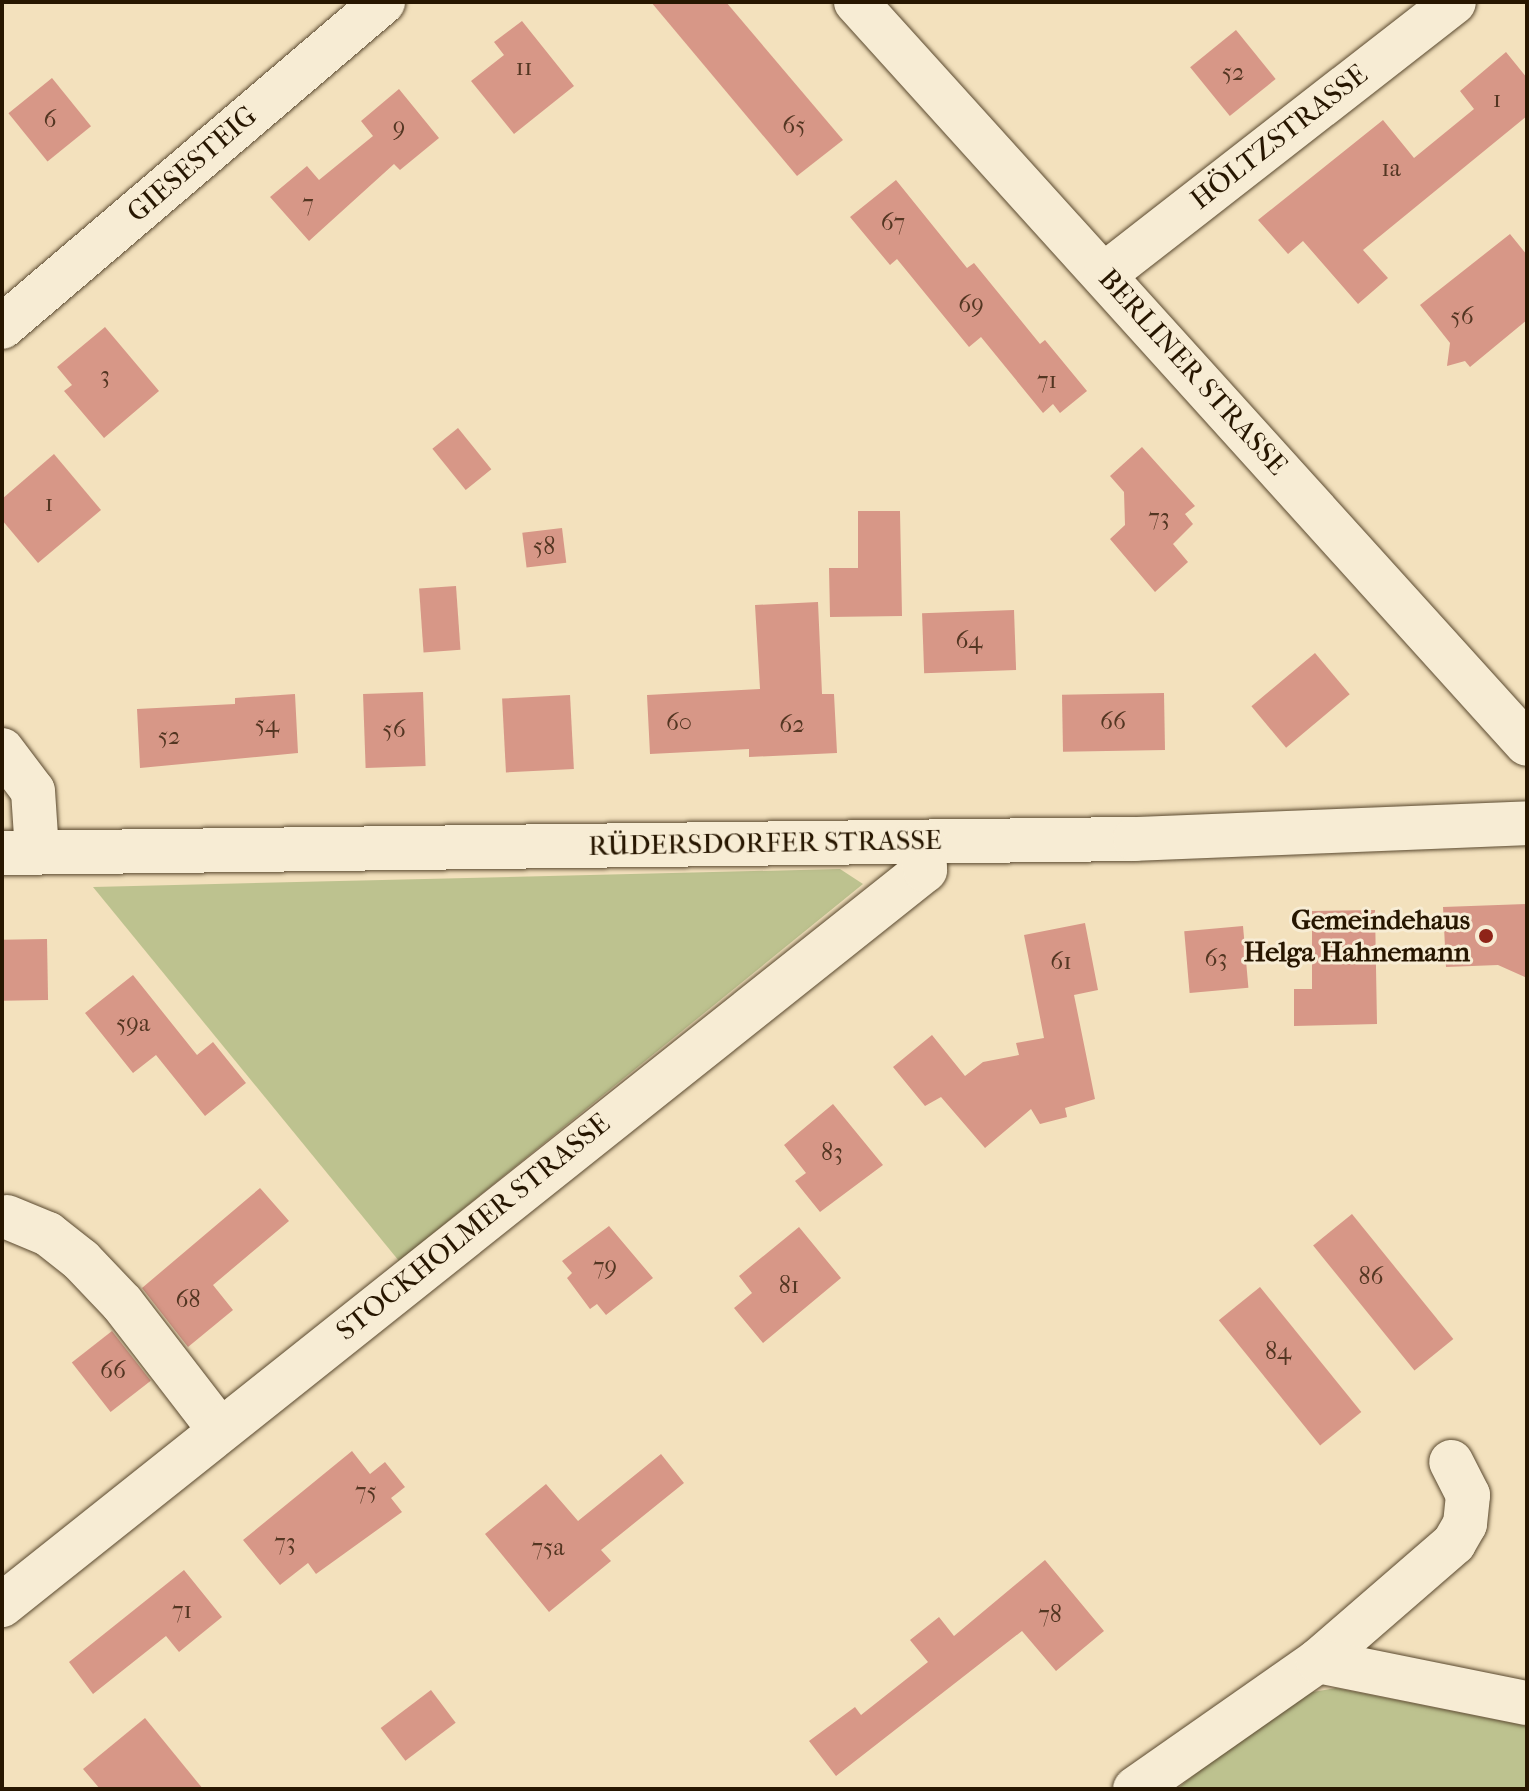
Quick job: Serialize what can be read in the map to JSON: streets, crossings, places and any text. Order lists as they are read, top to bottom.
{
  "streets": {
    "street": [
      "HÖLTZSTRASSE",
      "GIESESTEIG",
      "BERLINER STRASSE",
      "RÜDERSDORFER STRASSE",
      "STOCKHOLMER STRASSE"
    ]
  },
  "crossings": [
    ["HÖLTZSTRASSE", "BERLINER STRASSE"],
    ["RÜDERSDORFER STRASSE", "STOCKHOLMER STRASSE"]
  ],
  "places": ["Gemeindehaus Helga Hahnemann"],
  "house_numbers": [
    "11",
    "52",
    "1",
    "6",
    "65",
    "9",
    "1a",
    "7",
    "67",
    "69",
    "56",
    "3",
    "71",
    "1",
    "73",
    "58",
    "64",
    "66",
    "60",
    "54",
    "62",
    "56",
    "52",
    "63",
    "61",
    "59a",
    "83",
    "79",
    "86",
    "81",
    "68",
    "84",
    "66",
    "75",
    "73",
    "75a",
    "71",
    "78"
  ]
}
